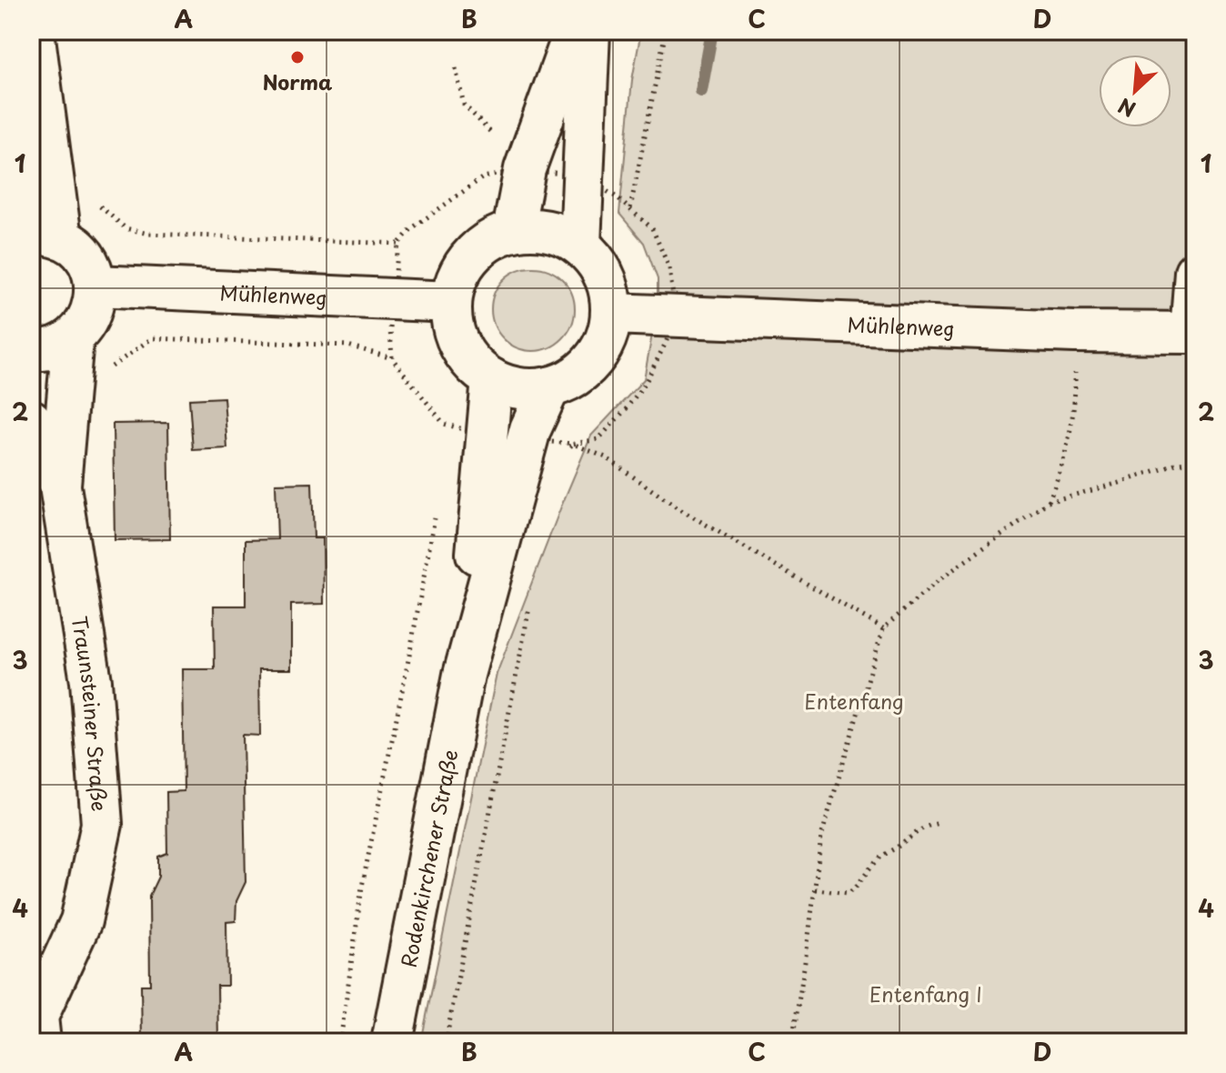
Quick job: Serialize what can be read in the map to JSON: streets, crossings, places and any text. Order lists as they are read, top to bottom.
{
  "streets": {
    "street": ["Mühlenweg", "Traunsteiner Straße", "Rodenkirchener Straße"]
  },
  "crossings": [
    ["Mühlenweg", "Rodenkirchener Straße"]
  ],
  "parks": ["Entenfang", "Entenfang I"],
  "places": ["Norma"],
  "north": "bottom left",
  "grid": {
    "columns": [
      "A",
      "B",
      "C",
      "D"
    ],
    "rows": [
      "1",
      "2",
      "3",
      "4"
    ]
  }
}
